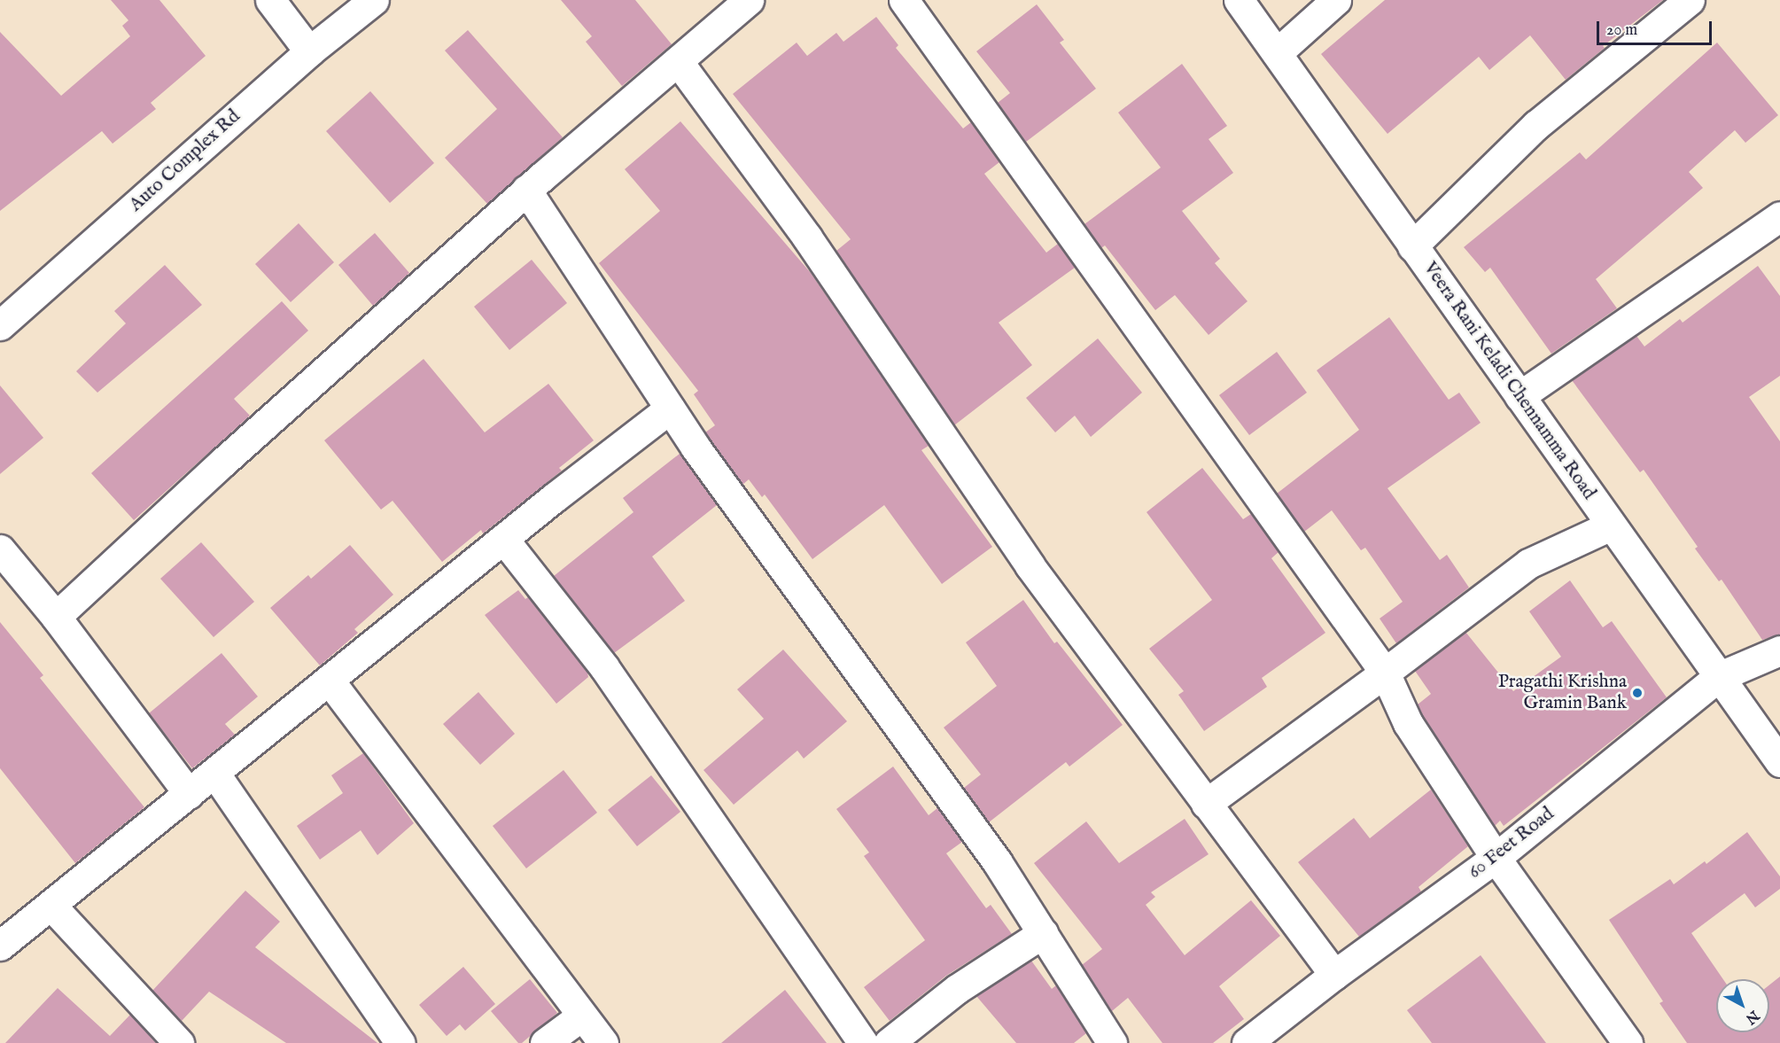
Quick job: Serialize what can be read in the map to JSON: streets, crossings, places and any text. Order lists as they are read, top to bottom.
{
  "streets": {
    "street": ["Auto Complex Rd", "Veera Rani Keladi Chennamma Road", "60 Feet Road"]
  },
  "crossings": [
    ["Veera Rani Keladi Chennamma Road", "60 Feet Road"]
  ],
  "places": ["Pragathi Krishna Gramin Bank"],
  "scale_bar": "20 m",
  "north": "bottom right"
}
